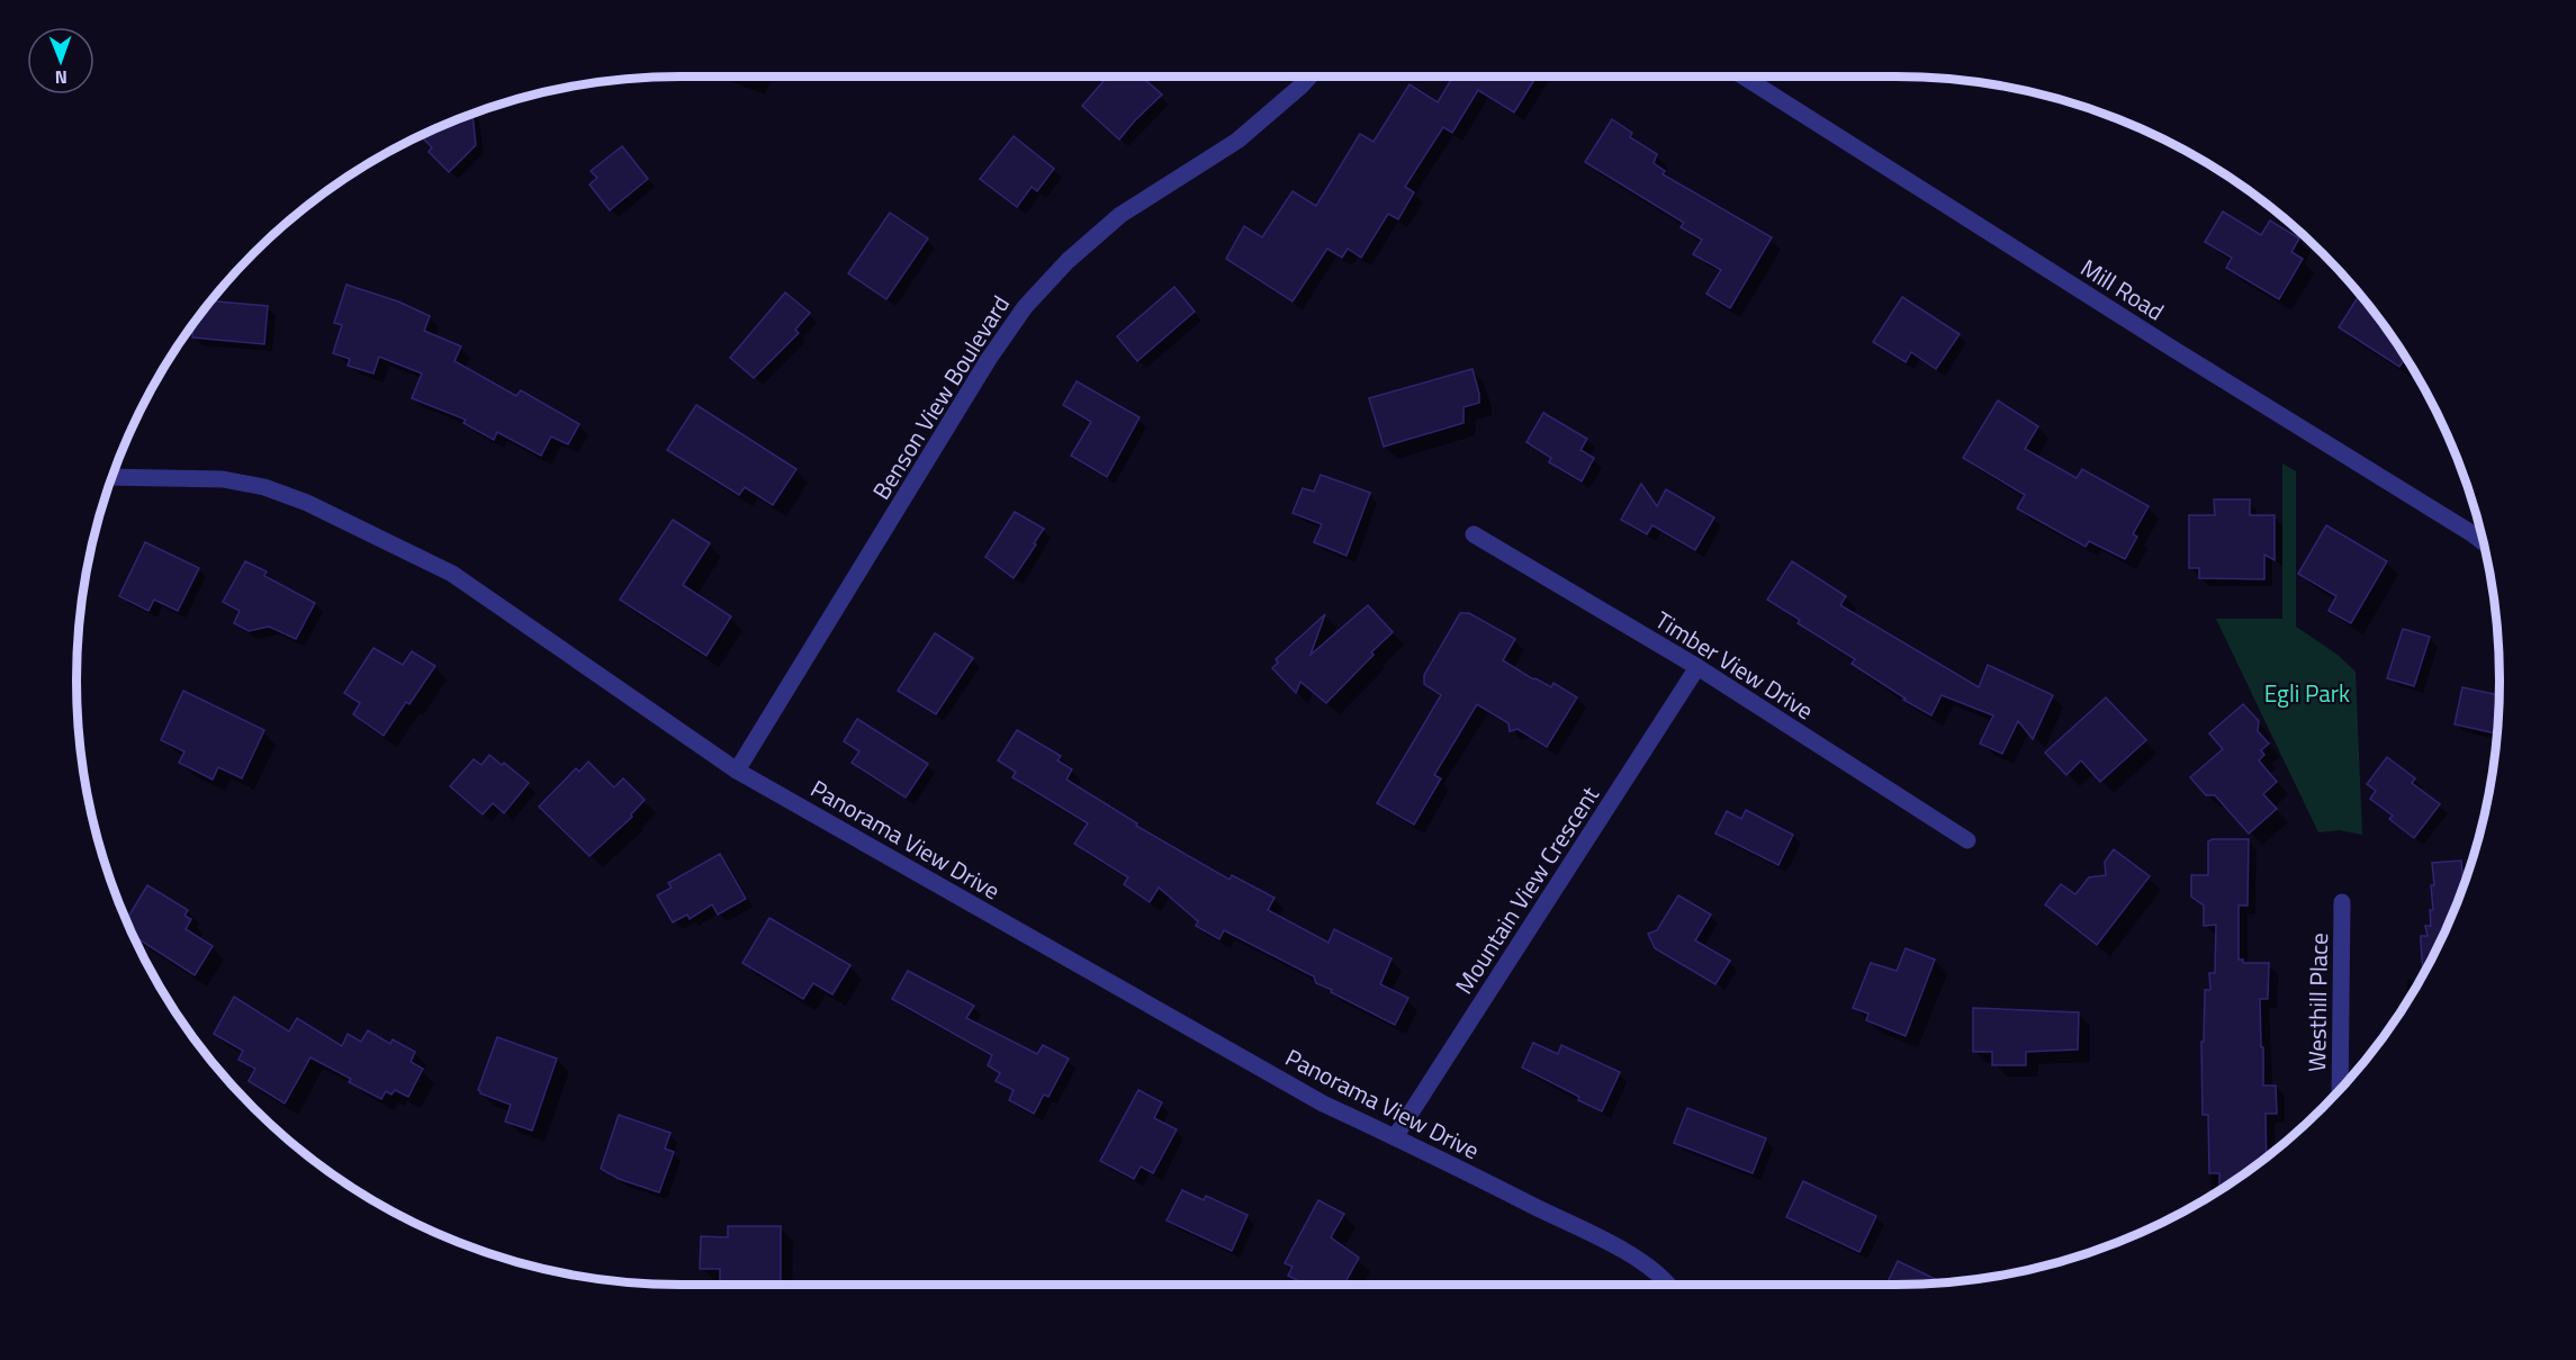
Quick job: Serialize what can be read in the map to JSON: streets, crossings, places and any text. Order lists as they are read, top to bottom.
{
  "streets": {
    "street": [
      "Mill Road",
      "Benson View Boulevard",
      "Timber View Drive",
      "Panorama View Drive",
      "Mountain View Crescent",
      "Westhill Place"
    ]
  },
  "crossings": [
    ["Benson View Boulevard", "Panorama View Drive"],
    ["Timber View Drive", "Mountain View Crescent"],
    ["Panorama View Drive", "Mountain View Crescent"]
  ],
  "parks": ["Egli Park"],
  "north": "bottom"
}
